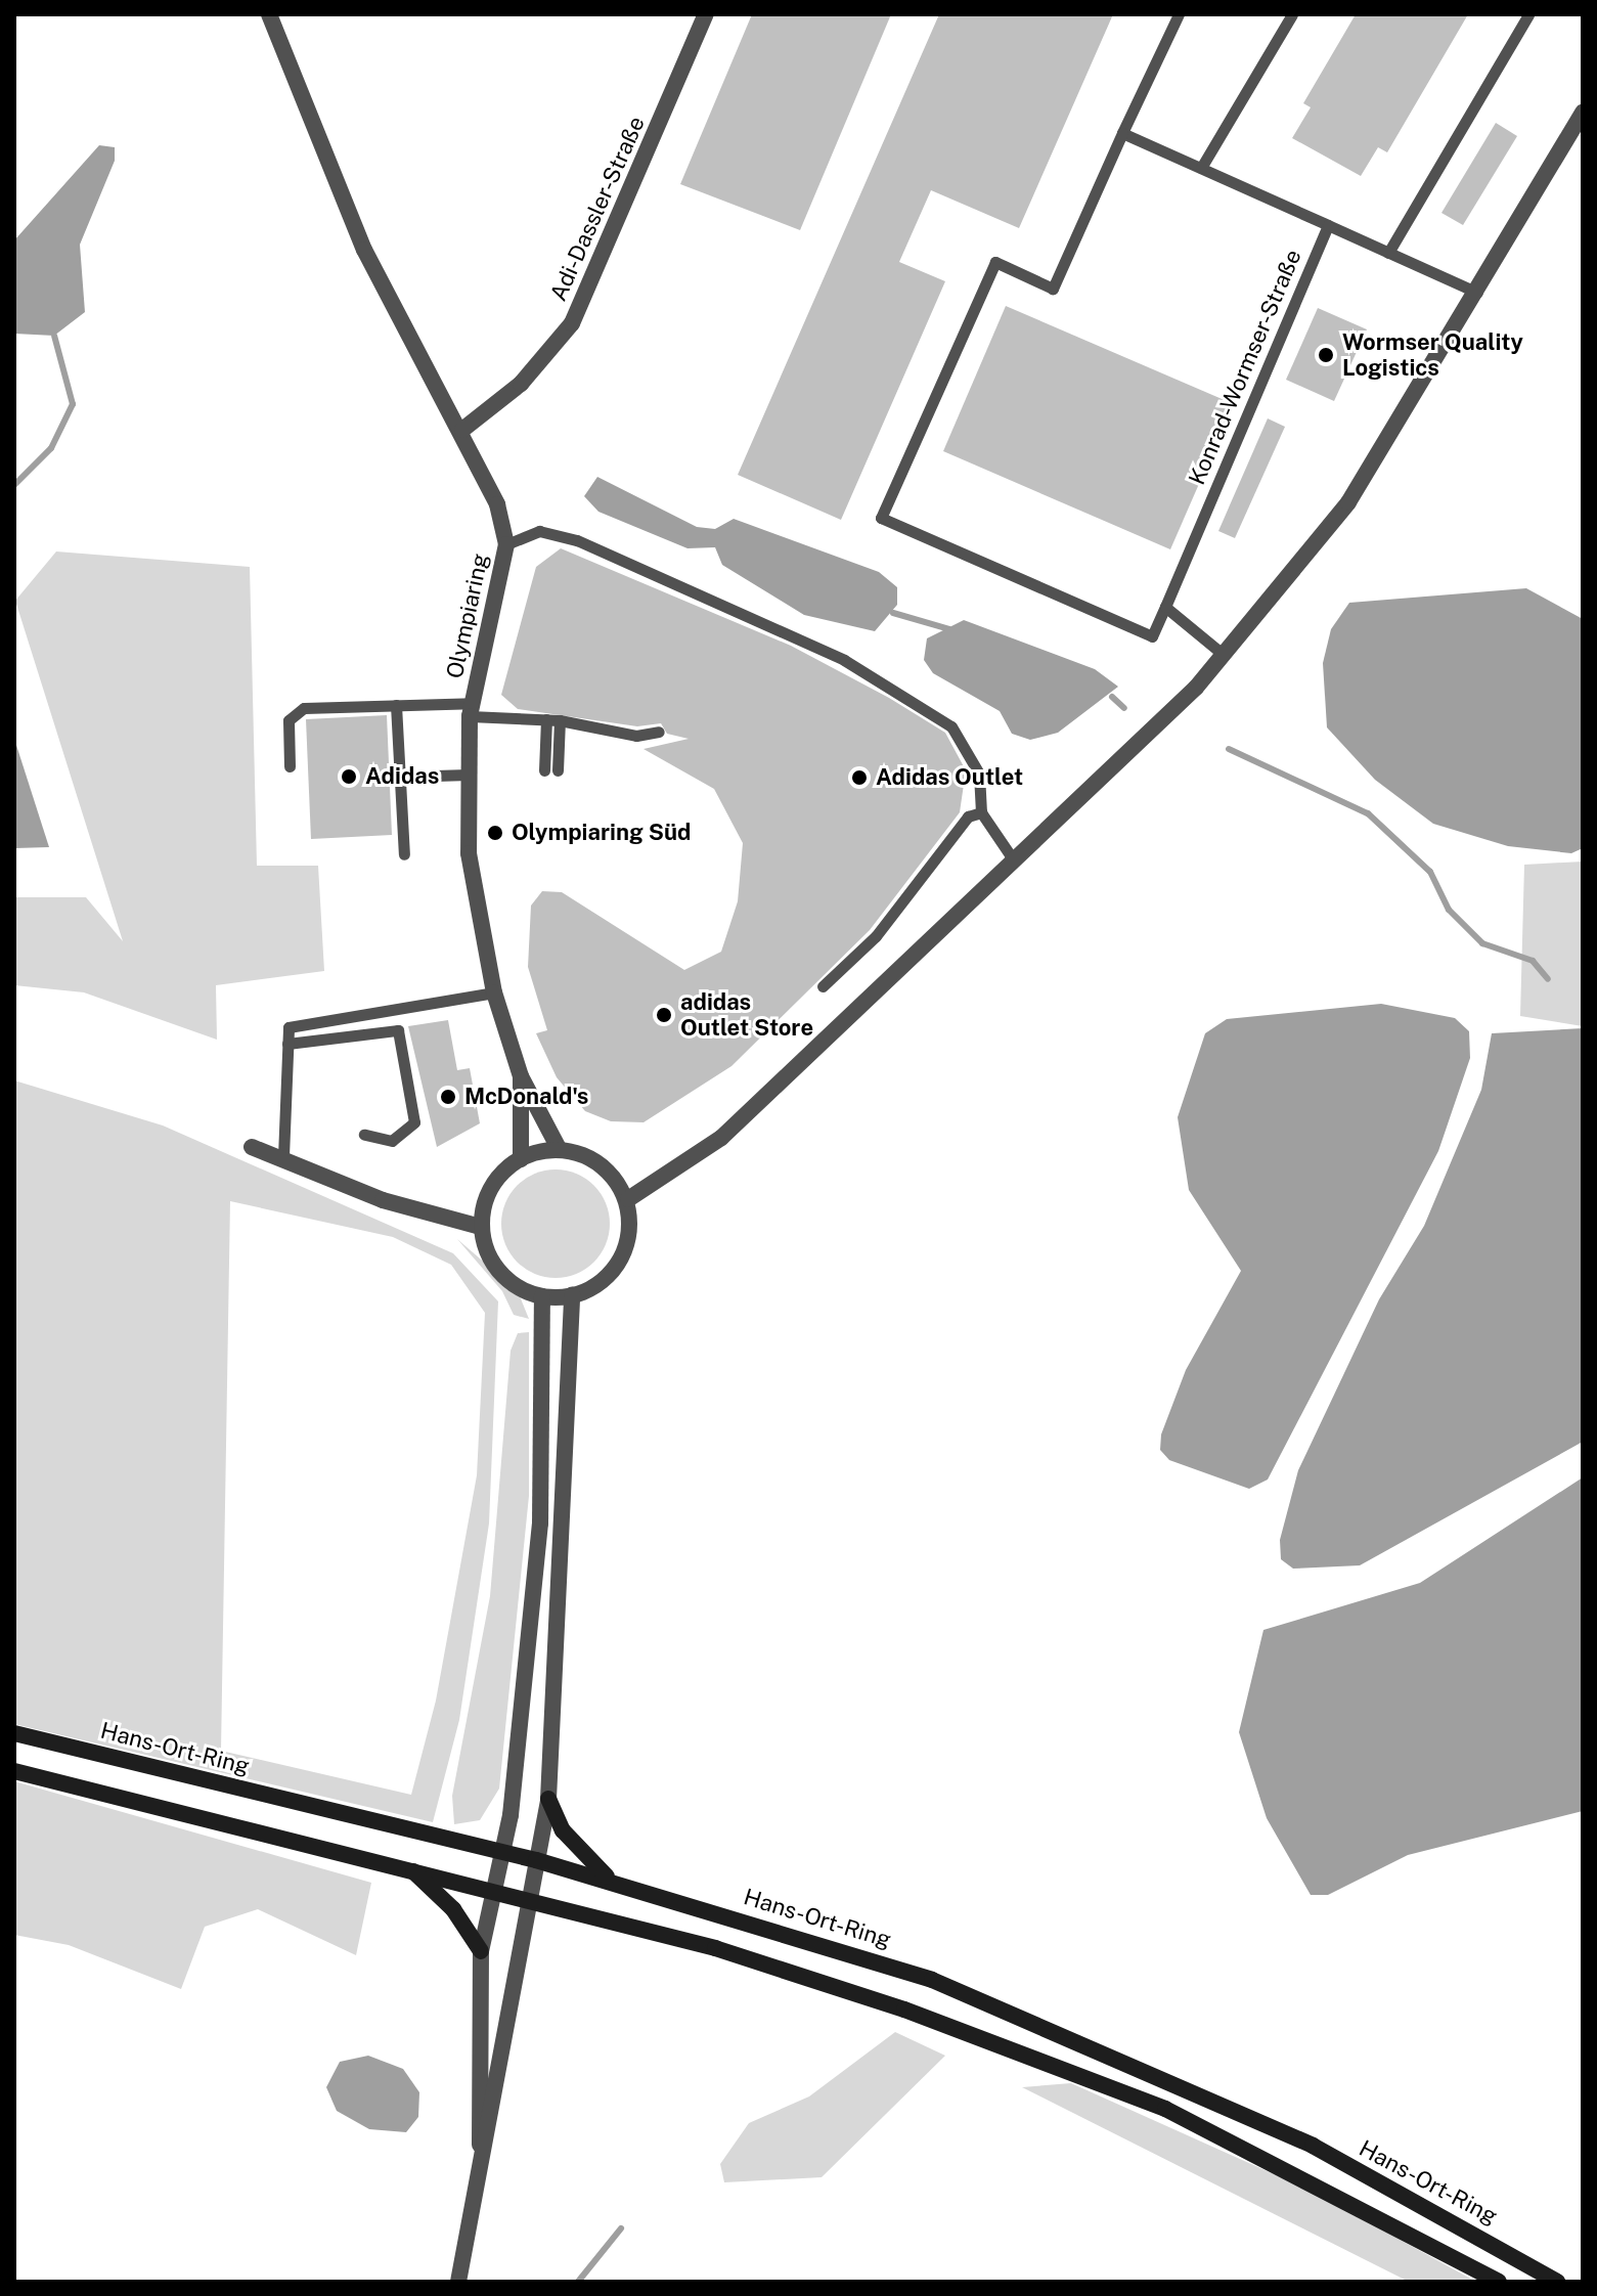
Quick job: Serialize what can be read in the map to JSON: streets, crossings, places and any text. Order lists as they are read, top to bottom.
{
  "streets": {
    "main road": ["Hans-Ort-Ring"],
    "street": ["Adi-Dassler-Straße", "Olympiaring"],
    "lane": ["Konrad-Wormser-Straße"]
  },
  "crossings": [
    ["Adi-Dassler-Straße", "Olympiaring"]
  ],
  "places": [
    "Wormser Quality Logistics",
    "Adidas",
    "Adidas Outlet",
    "Olympiaring Süd",
    "adidas Outlet Store",
    "McDonald's"
  ]
}
